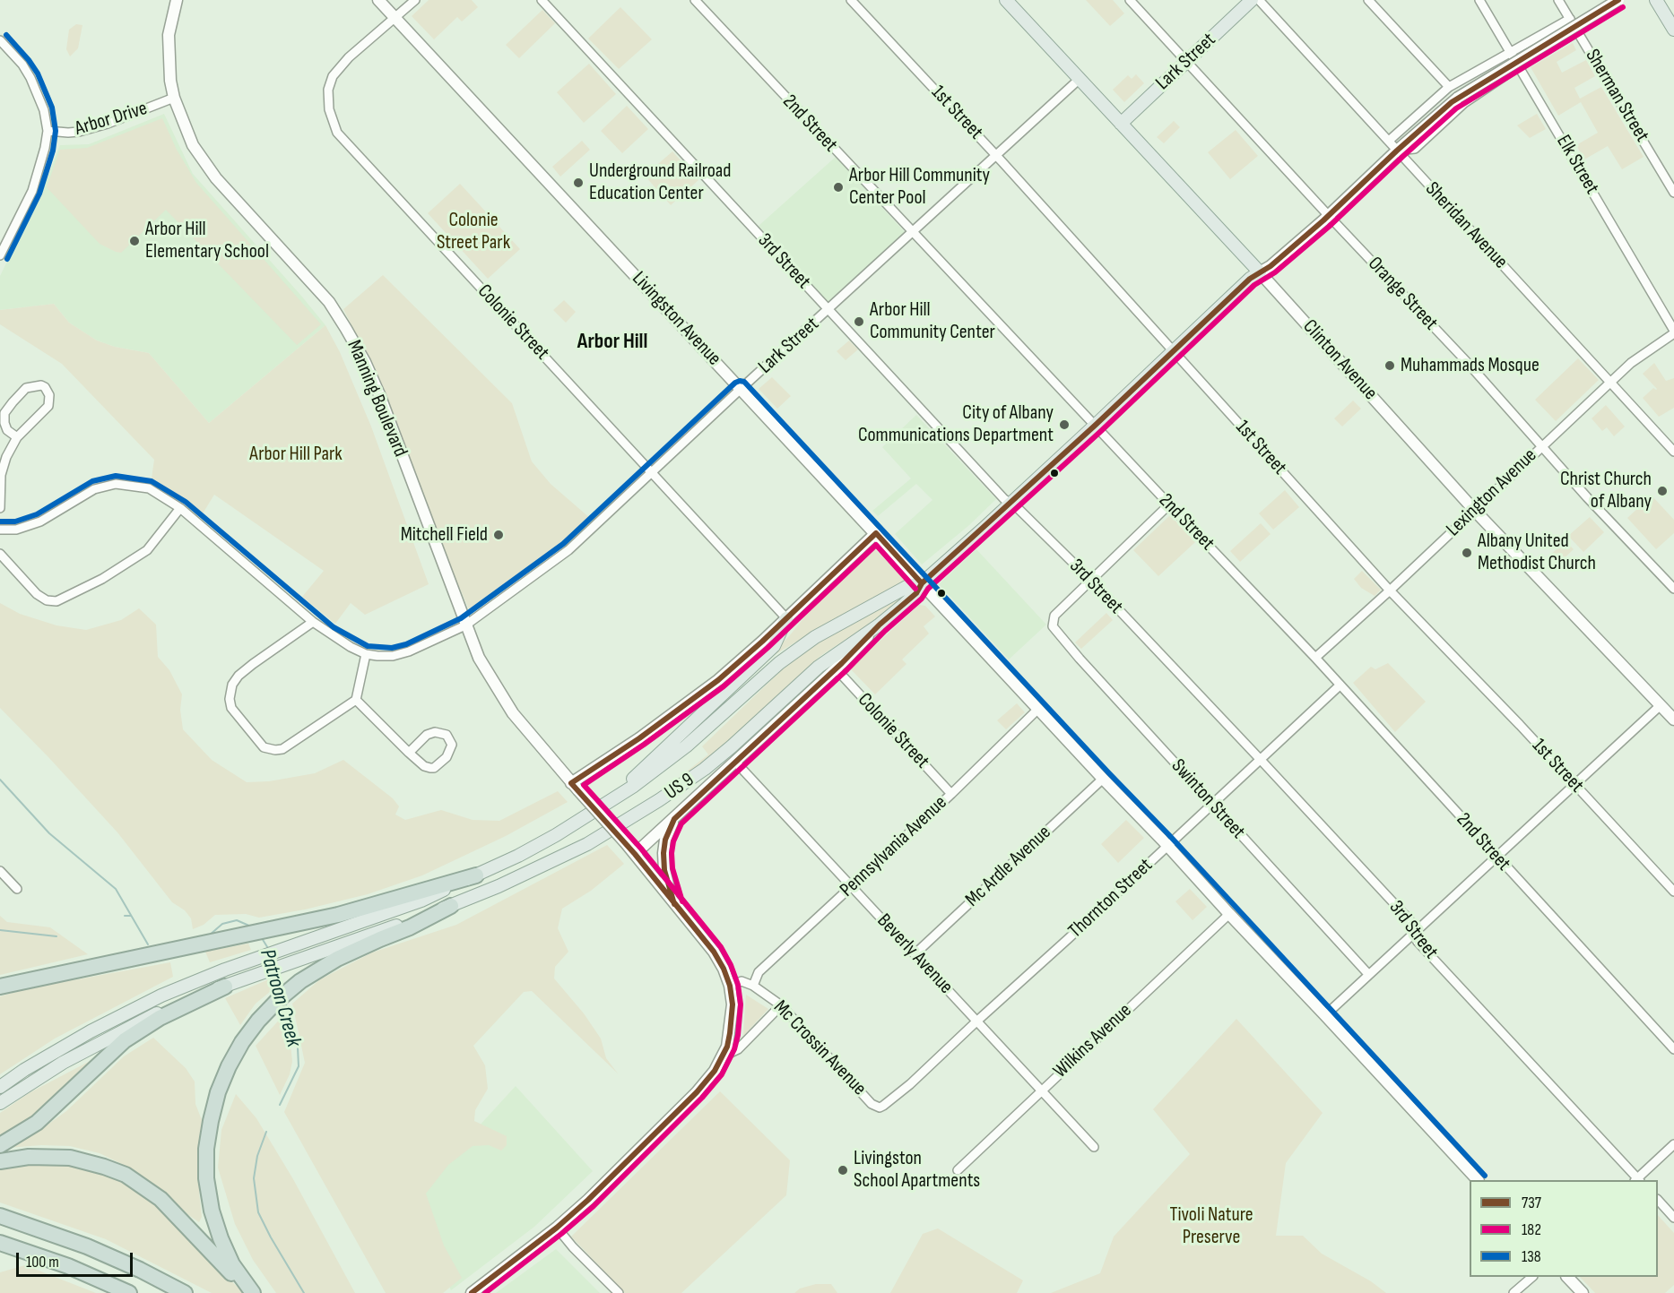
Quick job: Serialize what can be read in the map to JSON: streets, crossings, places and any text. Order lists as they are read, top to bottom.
{
  "streets": {
    "main road": ["Lark Street", "Clinton Avenue", "US 9"],
    "street": [
      "Sherman Street",
      "1st Street",
      "Arbor Drive",
      "2nd Street",
      "Elk Street",
      "Sheridan Avenue",
      "3rd Street",
      "Orange Street",
      "Livingston Avenue",
      "Colonie Street",
      "Manning Boulevard",
      "Lexington Avenue",
      "Swinton Street",
      "Pennsylvania Avenue",
      "Mc Ardle Avenue",
      "Thornton Street",
      "Beverly Avenue",
      "Wilkins Avenue",
      "Mc Crossin Avenue"
    ]
  },
  "crossings": [
    ["Lark Street", "1st Street"],
    ["Lark Street", "2nd Street"],
    ["Lark Street", "3rd Street"],
    ["Lark Street", "Orange Street"],
    ["Lark Street", "Livingston Avenue"],
    ["Lark Street", "Colonie Street"],
    ["Lark Street", "Clinton Avenue"],
    ["Lark Street", "Manning Boulevard"],
    ["1st Street", "Lexington Avenue"],
    ["1st Street", "US 9"],
    ["Arbor Drive", "Manning Boulevard"],
    ["2nd Street", "Lexington Avenue"],
    ["2nd Street", "US 9"],
    ["2nd Street", "Thornton Street"],
    ["Elk Street", "Lexington Avenue"],
    ["Sheridan Avenue", "Lexington Avenue"],
    ["3rd Street", "US 9"],
    ["3rd Street", "Swinton Street"],
    ["3rd Street", "Thornton Street"],
    ["Orange Street", "Lexington Avenue"],
    ["Livingston Avenue", "Colonie Street"],
    ["Livingston Avenue", "US 9"],
    ["Livingston Avenue", "Pennsylvania Avenue"],
    ["Livingston Avenue", "Mc Ardle Avenue"],
    ["Livingston Avenue", "Thornton Street"],
    ["Livingston Avenue", "Wilkins Avenue"],
    ["Colonie Street", "Pennsylvania Avenue"],
    ["Clinton Avenue", "Lexington Avenue"],
    ["Clinton Avenue", "US 9"],
    ["Manning Boulevard", "Mc Crossin Avenue"],
    ["Swinton Street", "Thornton Street"],
    ["Pennsylvania Avenue", "Beverly Avenue"],
    ["Pennsylvania Avenue", "Mc Crossin Avenue"],
    ["Mc Ardle Avenue", "Beverly Avenue"],
    ["Thornton Street", "Beverly Avenue"],
    ["Thornton Street", "Mc Crossin Avenue"],
    ["Beverly Avenue", "Wilkins Avenue"]
  ],
  "districts": ["Arbor Hill"],
  "water": ["Patroon Creek"],
  "parks": ["Colonie Street Park", "Arbor Hill Park", "Tivoli Nature Preserve"],
  "places": [
    "Underground Railroad Education Center",
    "Arbor Hill Community Center Pool",
    "Arbor Hill Elementary School",
    "Arbor Hill Community Center",
    "Muhammads Mosque",
    "City of Albany Communications Department",
    "Christ Church of Albany",
    "Mitchell Field",
    "Albany United Methodist Church",
    "Livingston School Apartments"
  ],
  "lines": ["transit line 737", "transit line 182", "transit line 138"],
  "legend": ["737", "182", "138"],
  "scale_bar": "100 m"
}
